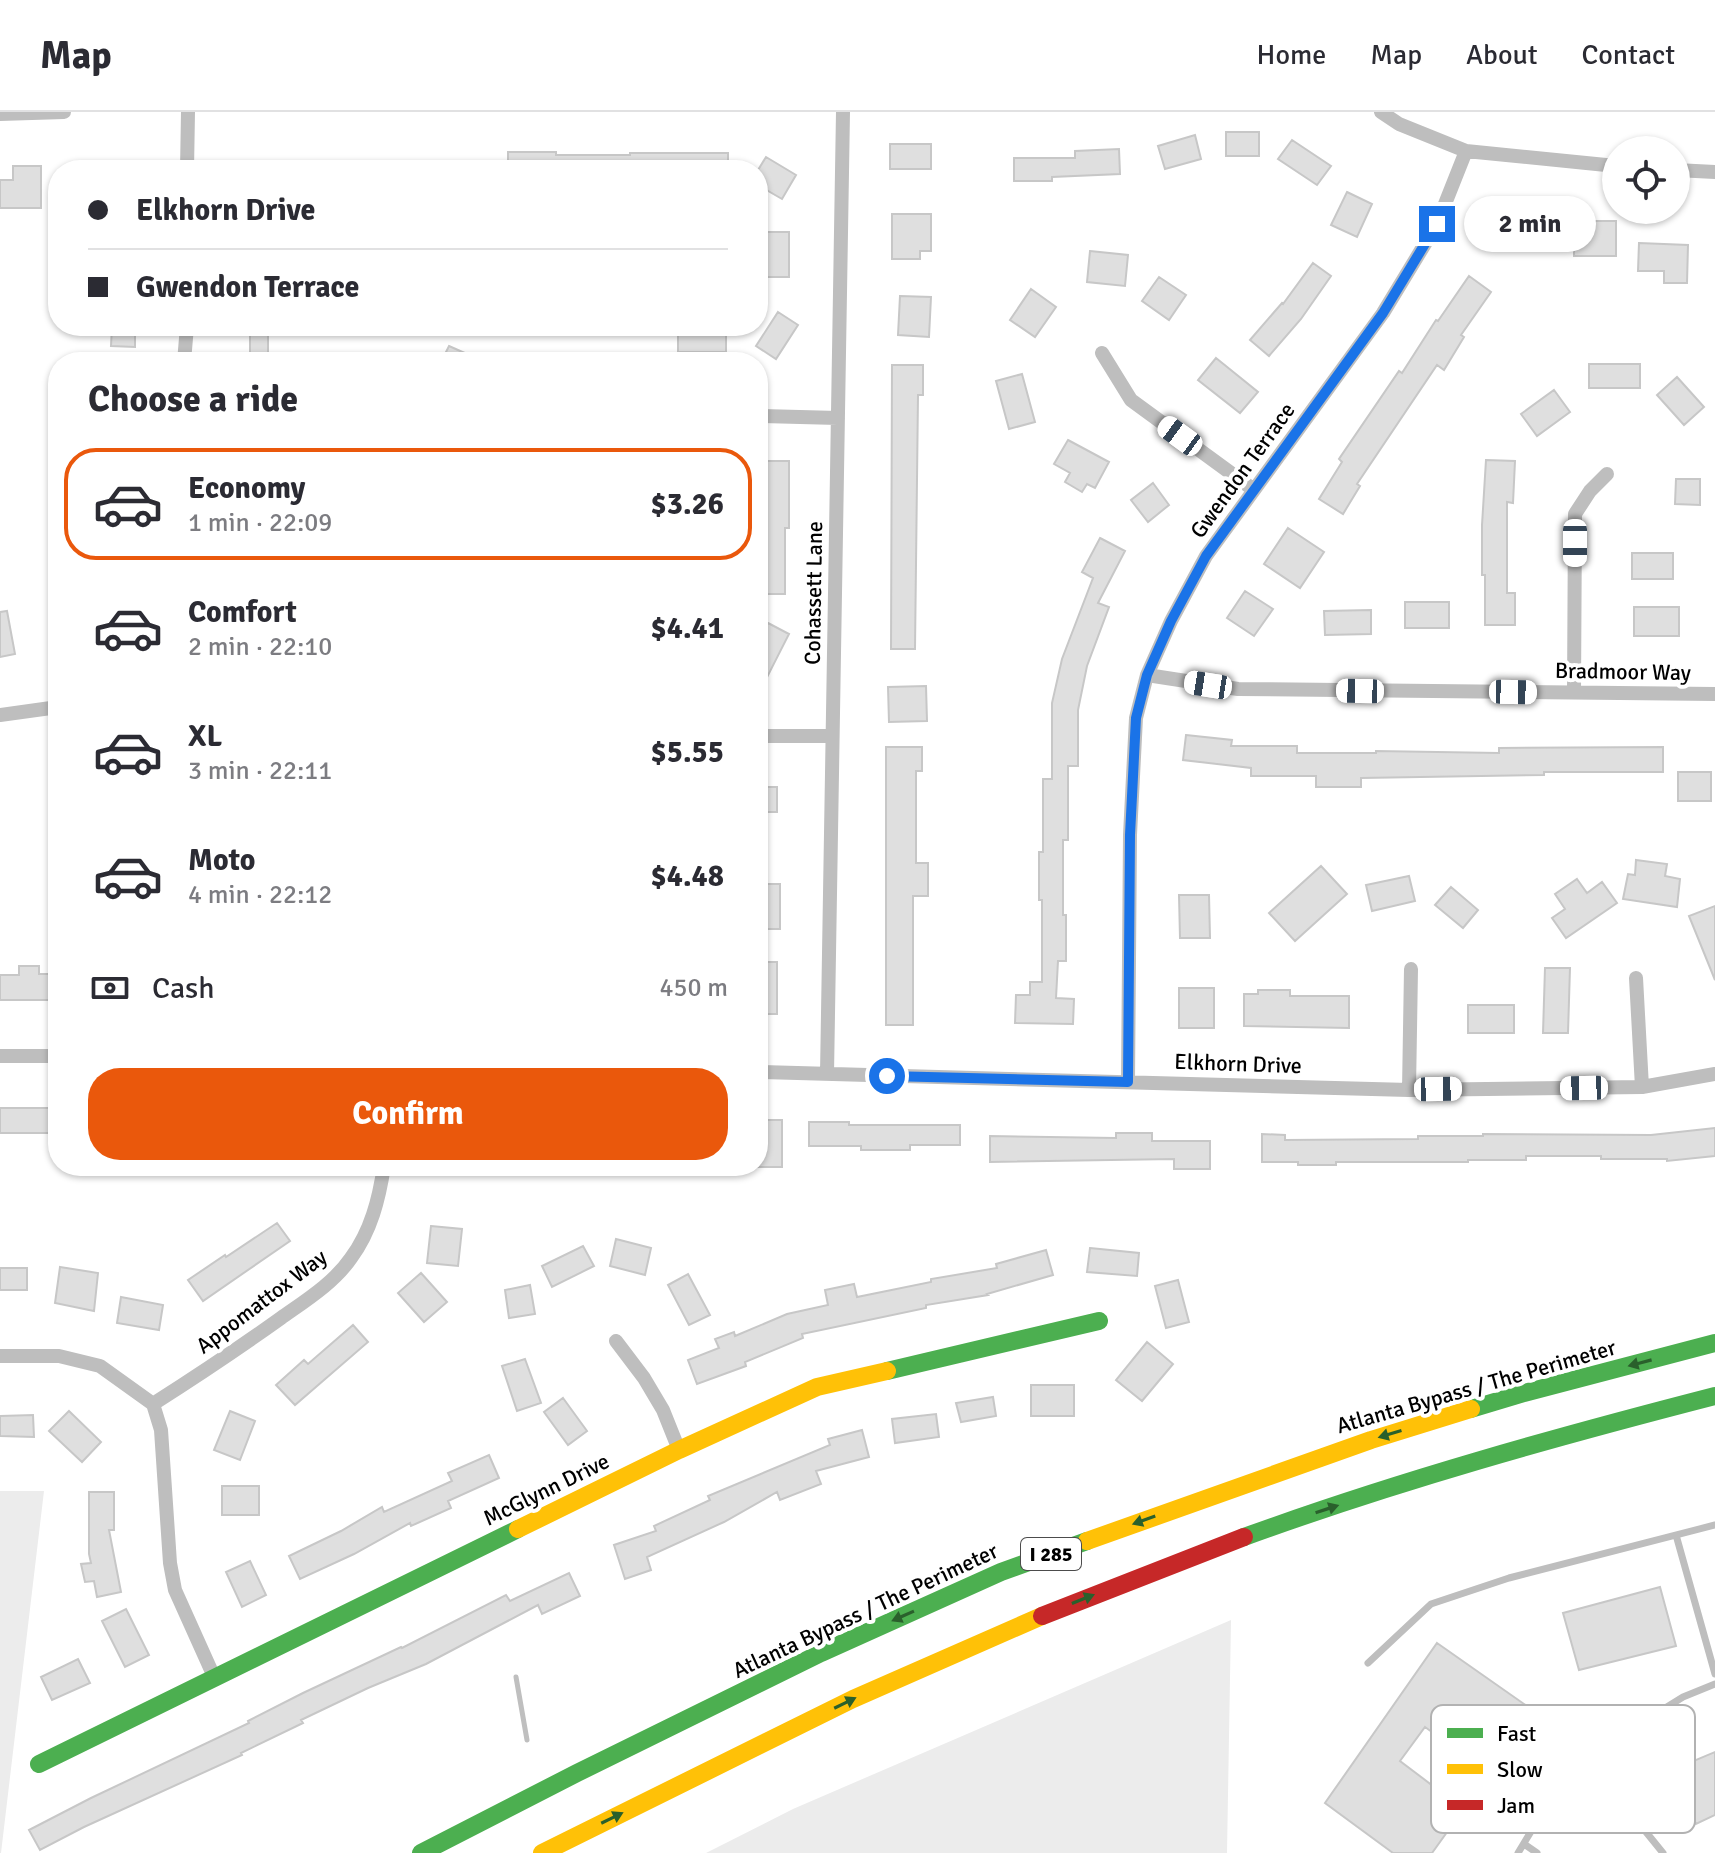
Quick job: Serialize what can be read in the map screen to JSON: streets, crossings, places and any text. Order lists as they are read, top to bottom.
{
  "streets": {
    "main road": ["Atlanta Bypass / The Perimeter", "McGlynn Drive", "I 285"],
    "street": [
      "Gwendon Terrace",
      "Cohassett Lane",
      "Bradmoor Way",
      "Elkhorn Drive",
      "Appomattox Way"
    ]
  },
  "crossings": [
    ["Gwendon Terrace", "Bradmoor Way"],
    ["Gwendon Terrace", "Elkhorn Drive"],
    ["Cohassett Lane", "Elkhorn Drive"]
  ],
  "legend": ["Fast", "Slow", "Jam"],
  "page": {
    "header": "Map",
    "nav": [
      "Home",
      "Map",
      "About",
      "Contact"
    ],
    "banner": ["Elkhorn Drive", "Gwendon Terrace"],
    "bubble": "2 min",
    "heading": "Choose a ride",
    "list": [
      {
        "name": "Economy",
        "note": "1 min · 22:09",
        "value": "$3.26"
      },
      {
        "name": "Comfort",
        "note": "2 min · 22:10",
        "value": "$4.41"
      },
      {
        "name": "XL",
        "note": "3 min · 22:11",
        "value": "$5.55"
      },
      {
        "name": "Moto",
        "note": "4 min · 22:12",
        "value": "$4.48"
      }
    ],
    "pay": ["Cash", "450 m"],
    "buttons": "Confirm"
  }
}
